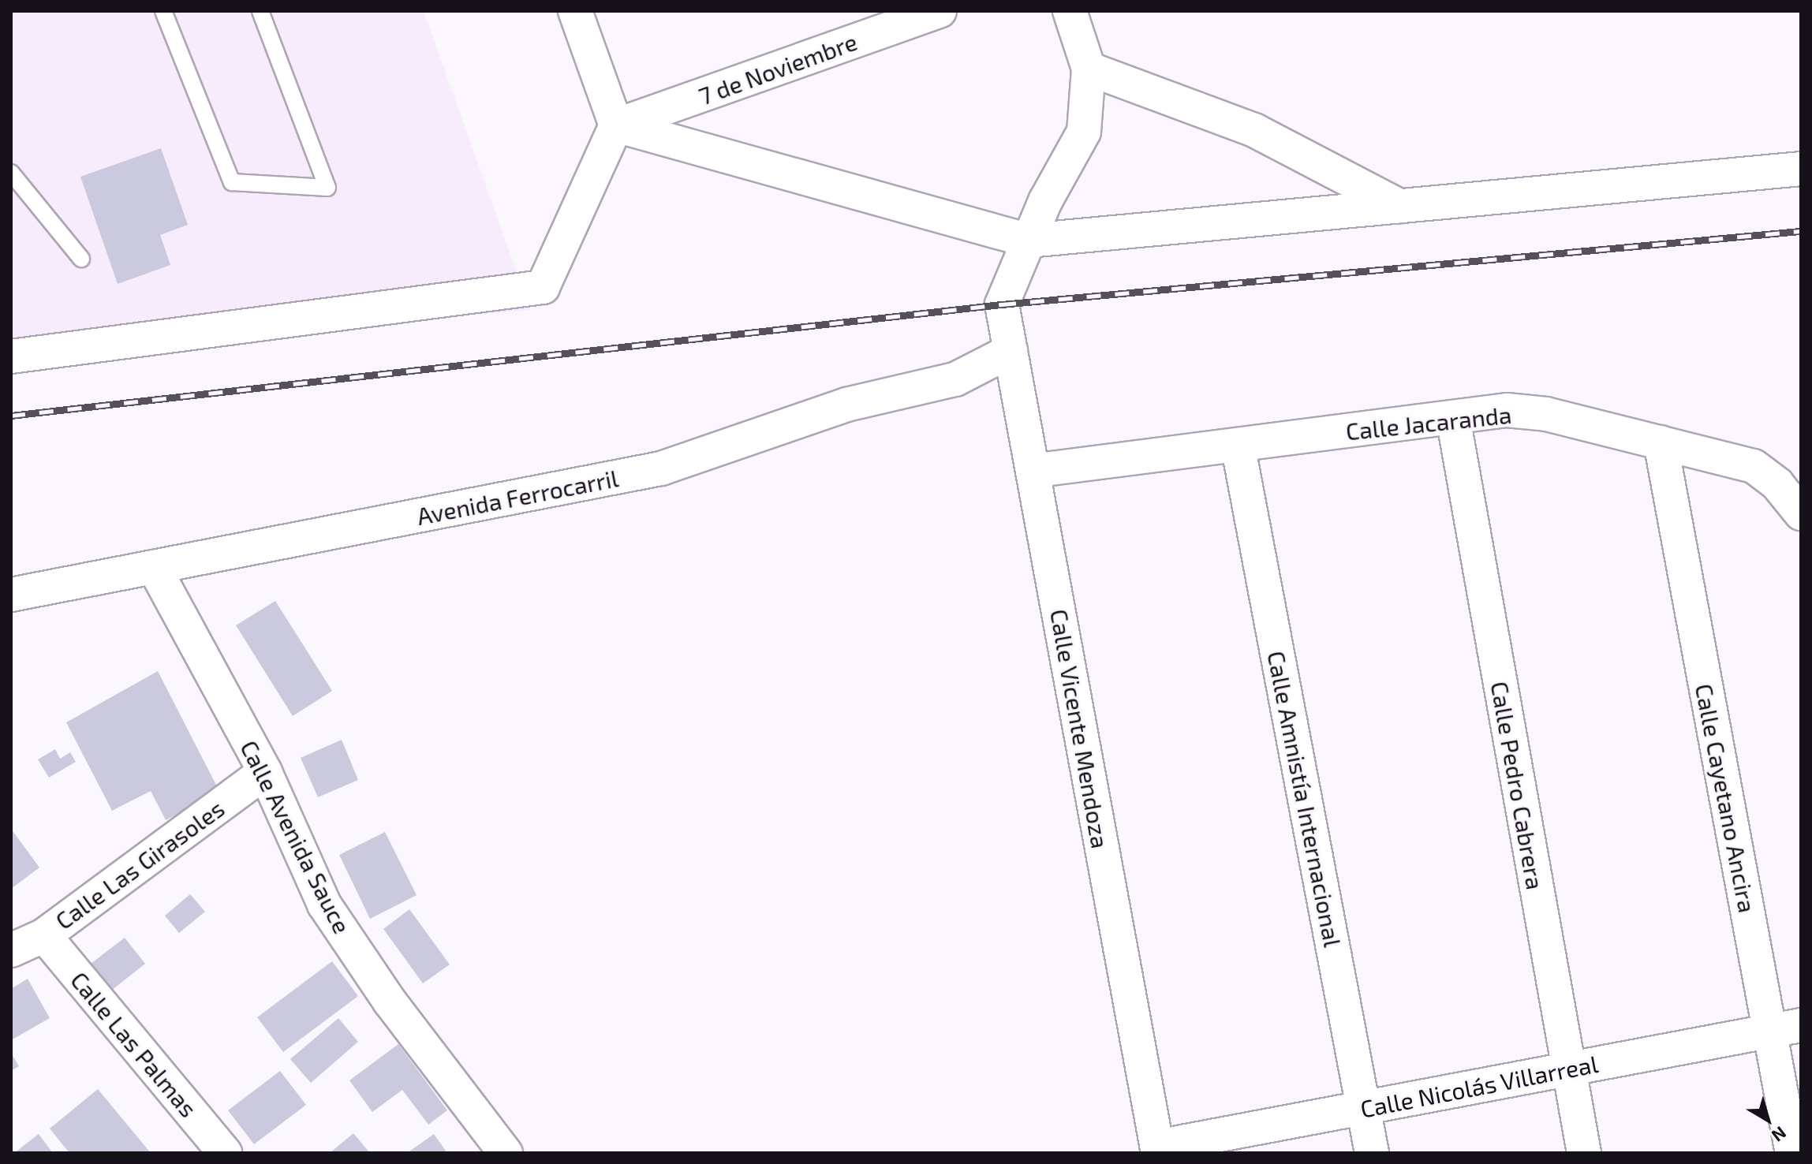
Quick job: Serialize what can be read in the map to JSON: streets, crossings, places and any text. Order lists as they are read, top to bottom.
{
  "streets": {
    "street": [
      "7 de Noviembre",
      "Calle Jacaranda",
      "Avenida Ferrocarril",
      "Calle Vicente Mendoza",
      "Calle Pedro Cabrera",
      "Calle Cayetano Ancira",
      "Calle Amnistía Internacional",
      "Calle Avenida Sauce",
      "Calle Las Girasoles",
      "Calle Las Palmas",
      "Calle Nicolás Villarreal"
    ]
  },
  "crossings": [
    ["Calle Jacaranda", "Calle Vicente Mendoza"],
    ["Calle Jacaranda", "Calle Pedro Cabrera"],
    ["Calle Jacaranda", "Calle Cayetano Ancira"],
    ["Calle Jacaranda", "Calle Amnistía Internacional"],
    ["Avenida Ferrocarril", "Calle Vicente Mendoza"],
    ["Avenida Ferrocarril", "Calle Avenida Sauce"],
    ["Calle Vicente Mendoza", "Calle Nicolás Villarreal"],
    ["Calle Pedro Cabrera", "Calle Nicolás Villarreal"],
    ["Calle Cayetano Ancira", "Calle Nicolás Villarreal"],
    ["Calle Amnistía Internacional", "Calle Nicolás Villarreal"],
    ["Calle Avenida Sauce", "Calle Las Girasoles"],
    ["Calle Las Girasoles", "Calle Las Palmas"]
  ],
  "north": "bottom right"
}
